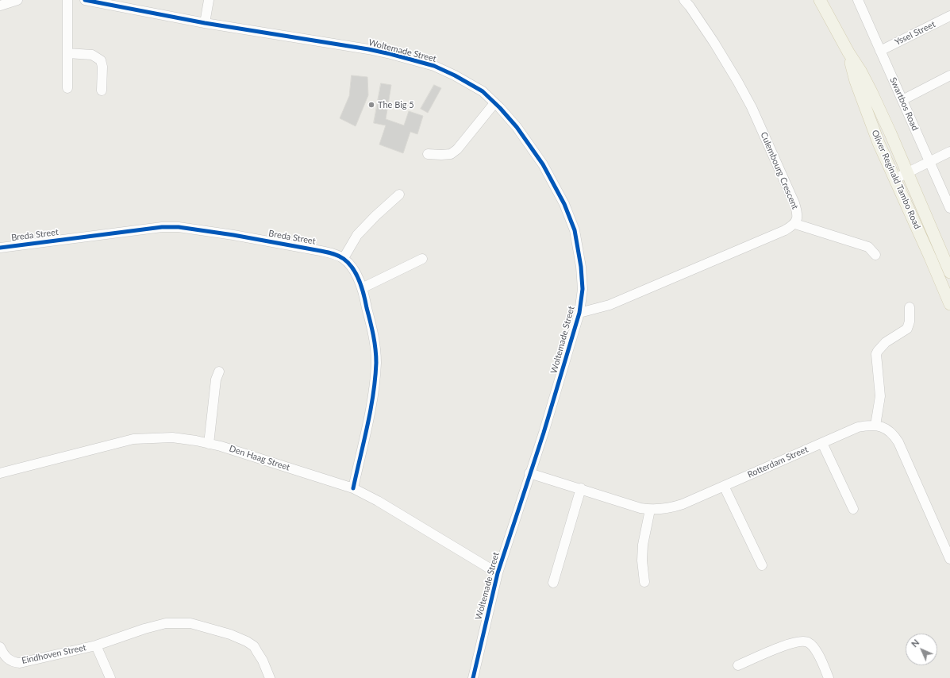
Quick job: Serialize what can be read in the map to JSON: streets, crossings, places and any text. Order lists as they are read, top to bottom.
{
  "streets": {
    "main road": ["Oliver Reginald Tambo Road"],
    "street": [
      "Yssel Street",
      "Woltemade Street",
      "Swartbos Road",
      "Culembourg Crescent",
      "Breda Street",
      "Den Haag Street",
      "Rotterdam Street",
      "Eindhoven Street"
    ]
  },
  "crossings": [
    ["Yssel Street", "Swartbos Road"],
    ["Woltemade Street", "Den Haag Street"],
    ["Woltemade Street", "Rotterdam Street"]
  ],
  "places": ["The Big 5"],
  "north": "top left"
}
